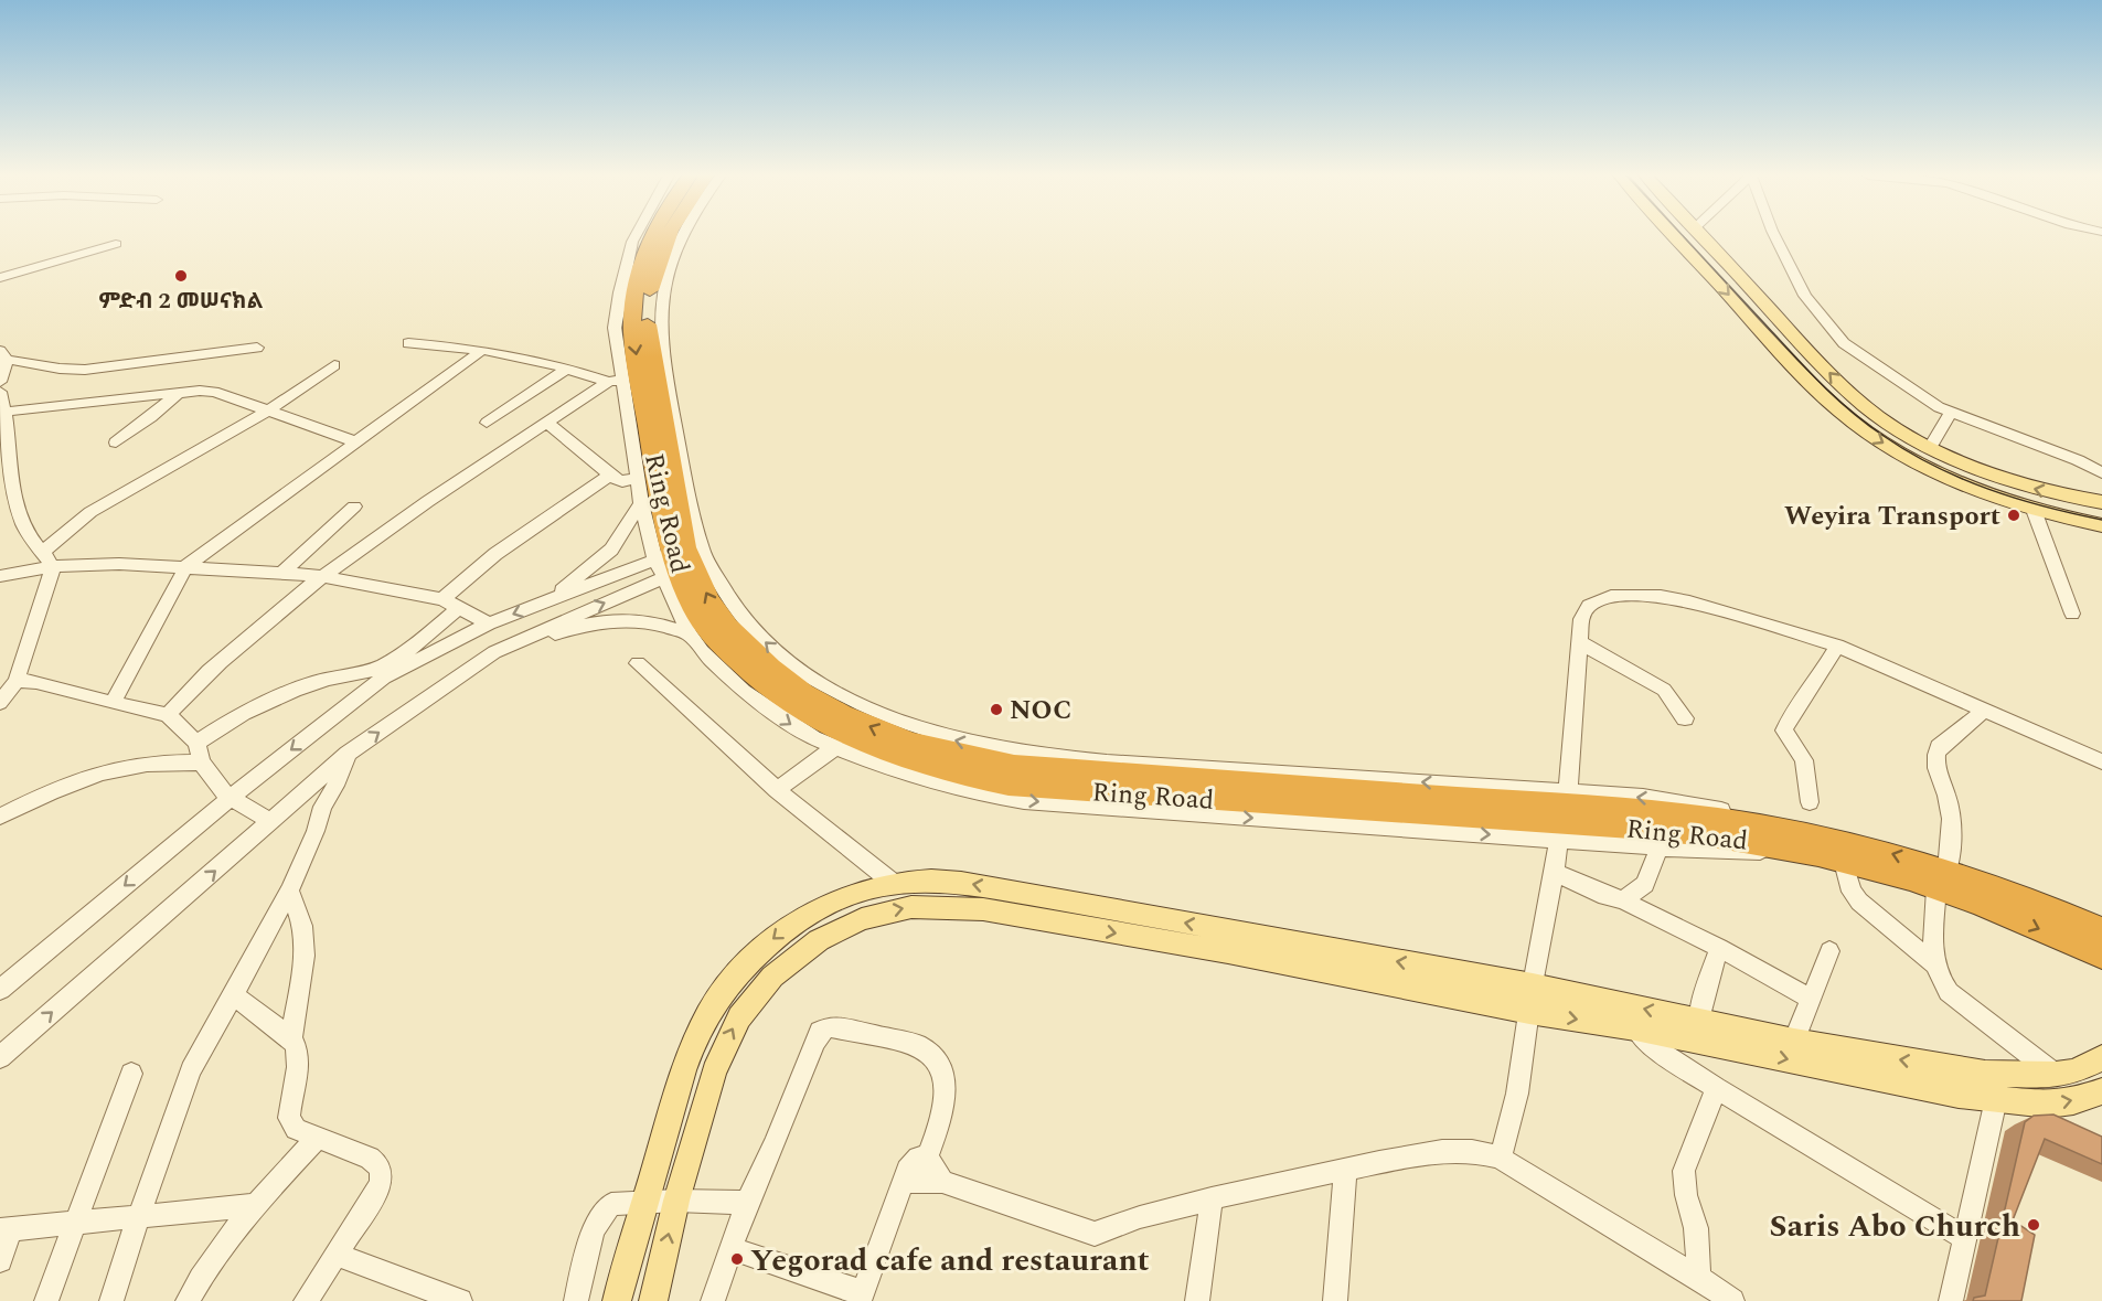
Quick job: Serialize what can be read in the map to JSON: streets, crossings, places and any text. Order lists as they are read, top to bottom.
{
  "streets": {
    "highway": ["Ring Road"]
  },
  "places": [
    "ምድብ 2 መሠናክል",
    "Weyira Transport",
    "NOC",
    "Saris Abo Church",
    "Yegorad cafe and restaurant"
  ]
}
